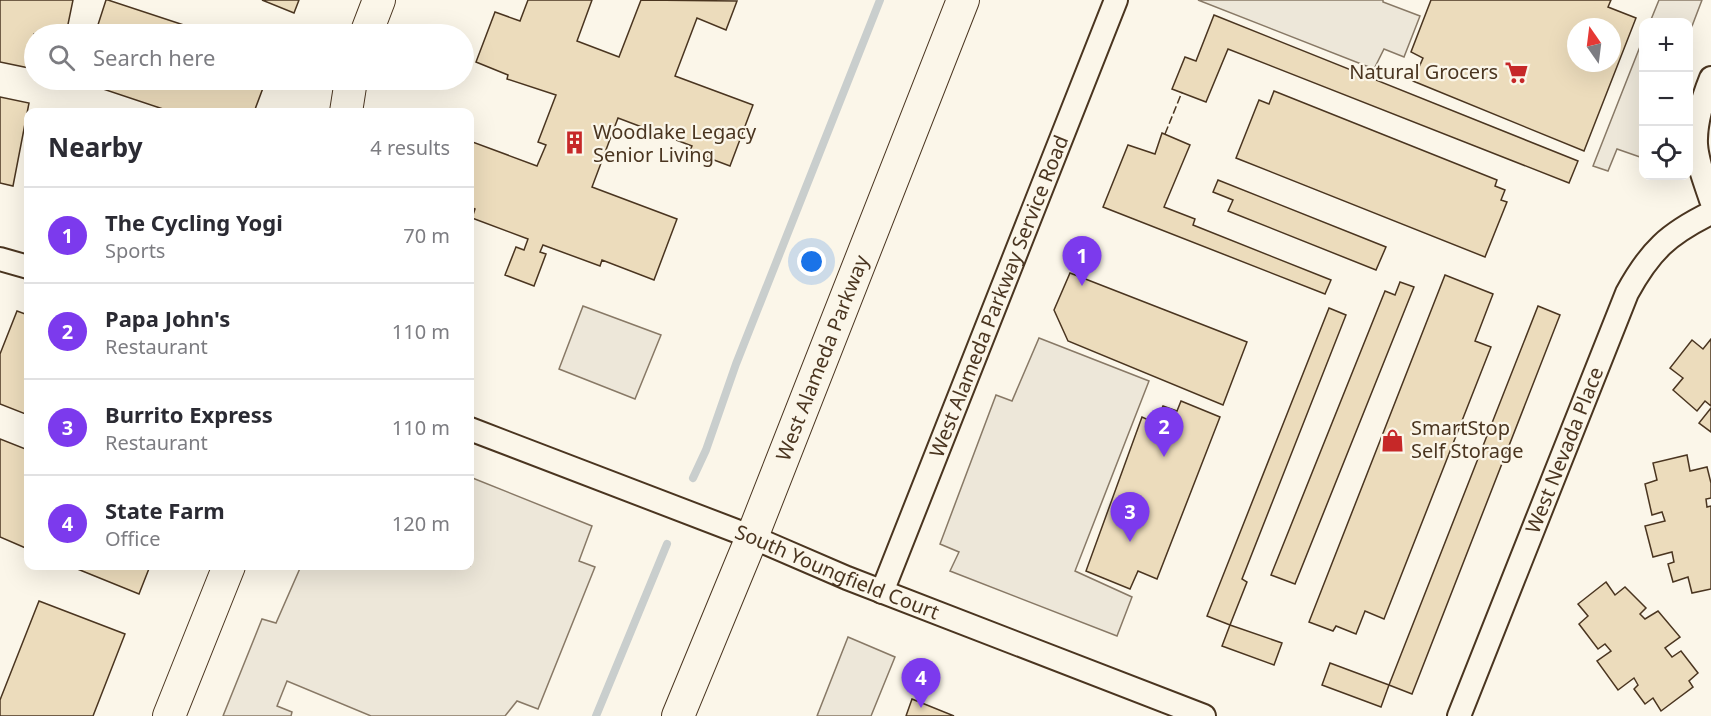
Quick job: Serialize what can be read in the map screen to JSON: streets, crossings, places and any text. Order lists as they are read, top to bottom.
{
  "streets": {
    "main road": ["West Alameda Parkway"],
    "street": ["West Alameda Parkway Service Road", "West Nevada Place", "South Youngfield Court"]
  },
  "crossings": [
    ["West Alameda Parkway Service Road", "South Youngfield Court"],
    ["West Alameda Parkway", "South Youngfield Court"]
  ],
  "places": {
    "supermarket": ["Natural Grocers"],
    "building": ["Woodlake Legacy Senior Living"],
    "shop": ["SmartStop Self Storage"]
  },
  "north": "top",
  "page": {
    "map_buttons": ["+", "−"],
    "search": "Search here",
    "heading": ["Nearby", "4 results"],
    "list": [
      {
        "mark": "1",
        "name": "The Cycling Yogi",
        "note": "Sports",
        "value": "70 m"
      },
      {
        "mark": "2",
        "name": "Papa John's",
        "note": "Restaurant",
        "value": "110 m"
      },
      {
        "mark": "3",
        "name": "Burrito Express",
        "note": "Restaurant",
        "value": "110 m"
      },
      {
        "mark": "4",
        "name": "State Farm",
        "note": "Office",
        "value": "120 m"
      }
    ],
    "pins": [
      "1",
      "2",
      "3",
      "4"
    ]
  }
}
